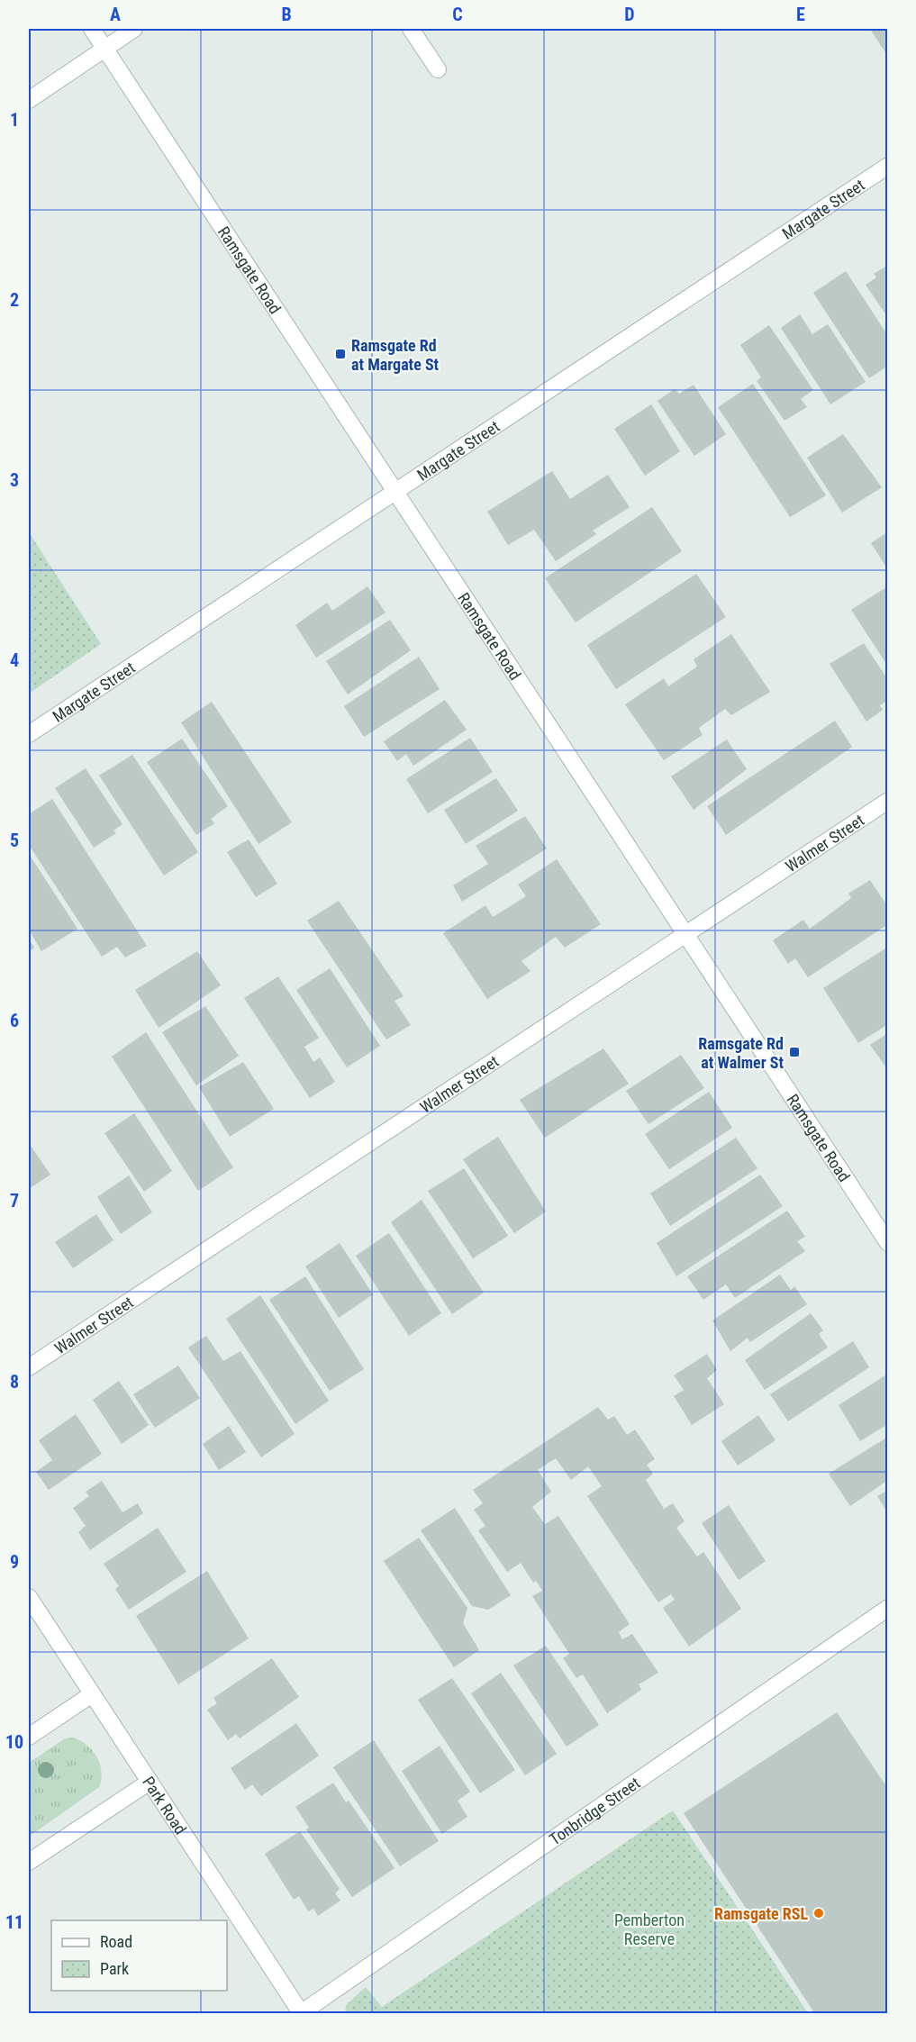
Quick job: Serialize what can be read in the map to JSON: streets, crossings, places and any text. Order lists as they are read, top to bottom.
{
  "streets": {
    "street": [
      "Margate Street",
      "Ramsgate Road",
      "Walmer Street",
      "Park Road",
      "Tonbridge Street"
    ]
  },
  "crossings": [
    ["Margate Street", "Ramsgate Road"],
    ["Ramsgate Road", "Walmer Street"],
    ["Park Road", "Tonbridge Street"]
  ],
  "parks": ["Pemberton Reserve"],
  "places": {
    "transit": ["Ramsgate Rd at Margate St", "Ramsgate Rd at Walmer St"],
    "other": ["Ramsgate RSL"]
  },
  "legend": ["Road", "Park"],
  "grid": {
    "columns": [
      "A",
      "B",
      "C",
      "D",
      "E"
    ],
    "rows": [
      "1",
      "2",
      "3",
      "4",
      "5",
      "6",
      "7",
      "8",
      "9",
      "10",
      "11"
    ]
  }
}
